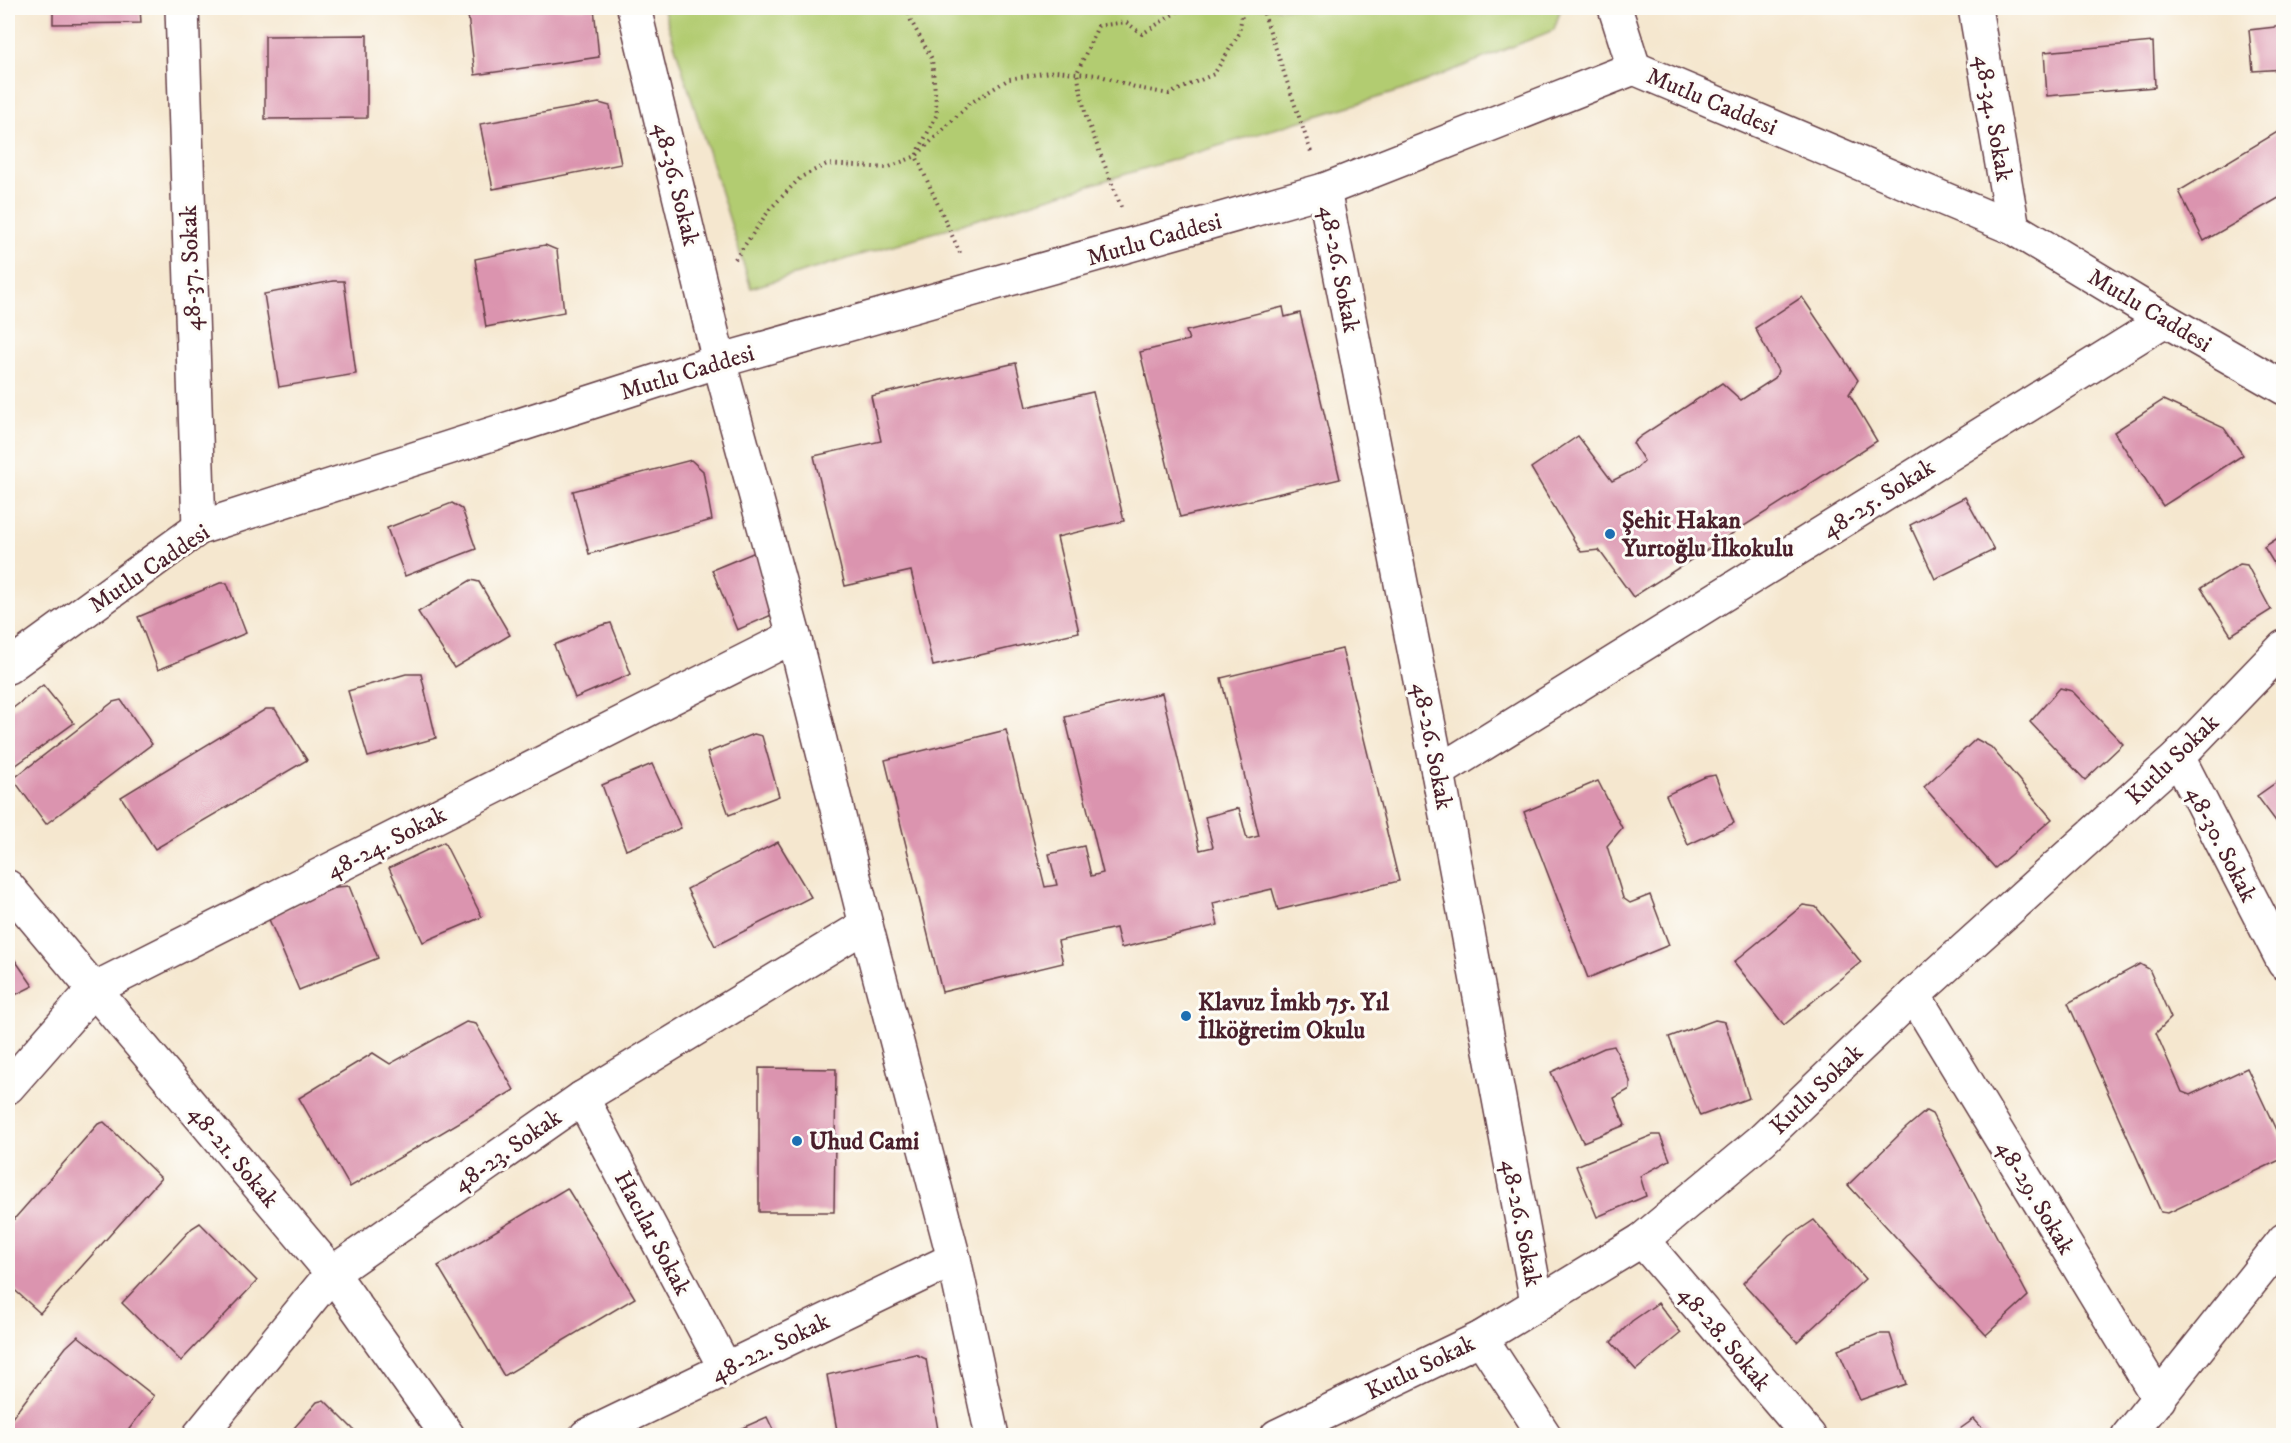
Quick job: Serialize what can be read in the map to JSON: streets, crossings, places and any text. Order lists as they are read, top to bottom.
{
  "streets": {
    "street": [
      "Mutlu Caddesi",
      "48-34. Sokak",
      "48-36. Sokak",
      "48-37. Sokak",
      "48-26. Sokak",
      "48-25. Sokak",
      "Kutlu Sokak",
      "48-24. Sokak",
      "48-30. Sokak",
      "48-23. Sokak",
      "48-21. Sokak",
      "48-29. Sokak",
      "Hacılar Sokak",
      "48-28. Sokak",
      "48-22. Sokak"
    ]
  },
  "crossings": [
    ["Mutlu Caddesi", "48-34. Sokak"],
    ["Mutlu Caddesi", "48-36. Sokak"],
    ["Mutlu Caddesi", "48-37. Sokak"],
    ["Mutlu Caddesi", "48-26. Sokak"],
    ["Mutlu Caddesi", "48-25. Sokak"],
    ["48-36. Sokak", "48-24. Sokak"],
    ["48-36. Sokak", "48-23. Sokak"],
    ["48-36. Sokak", "48-22. Sokak"],
    ["48-26. Sokak", "48-25. Sokak"],
    ["48-26. Sokak", "Kutlu Sokak"],
    ["Kutlu Sokak", "48-30. Sokak"],
    ["Kutlu Sokak", "48-29. Sokak"],
    ["Kutlu Sokak", "48-28. Sokak"],
    ["48-24. Sokak", "48-21. Sokak"],
    ["48-23. Sokak", "48-21. Sokak"],
    ["48-23. Sokak", "Hacılar Sokak"],
    ["Hacılar Sokak", "48-22. Sokak"]
  ],
  "places": ["Şehit Hakan Yurtoğlu İlkokulu", "Klavuz İmkb 75. Yıl İlköğretim Okulu", "Uhud Cami"]
}
